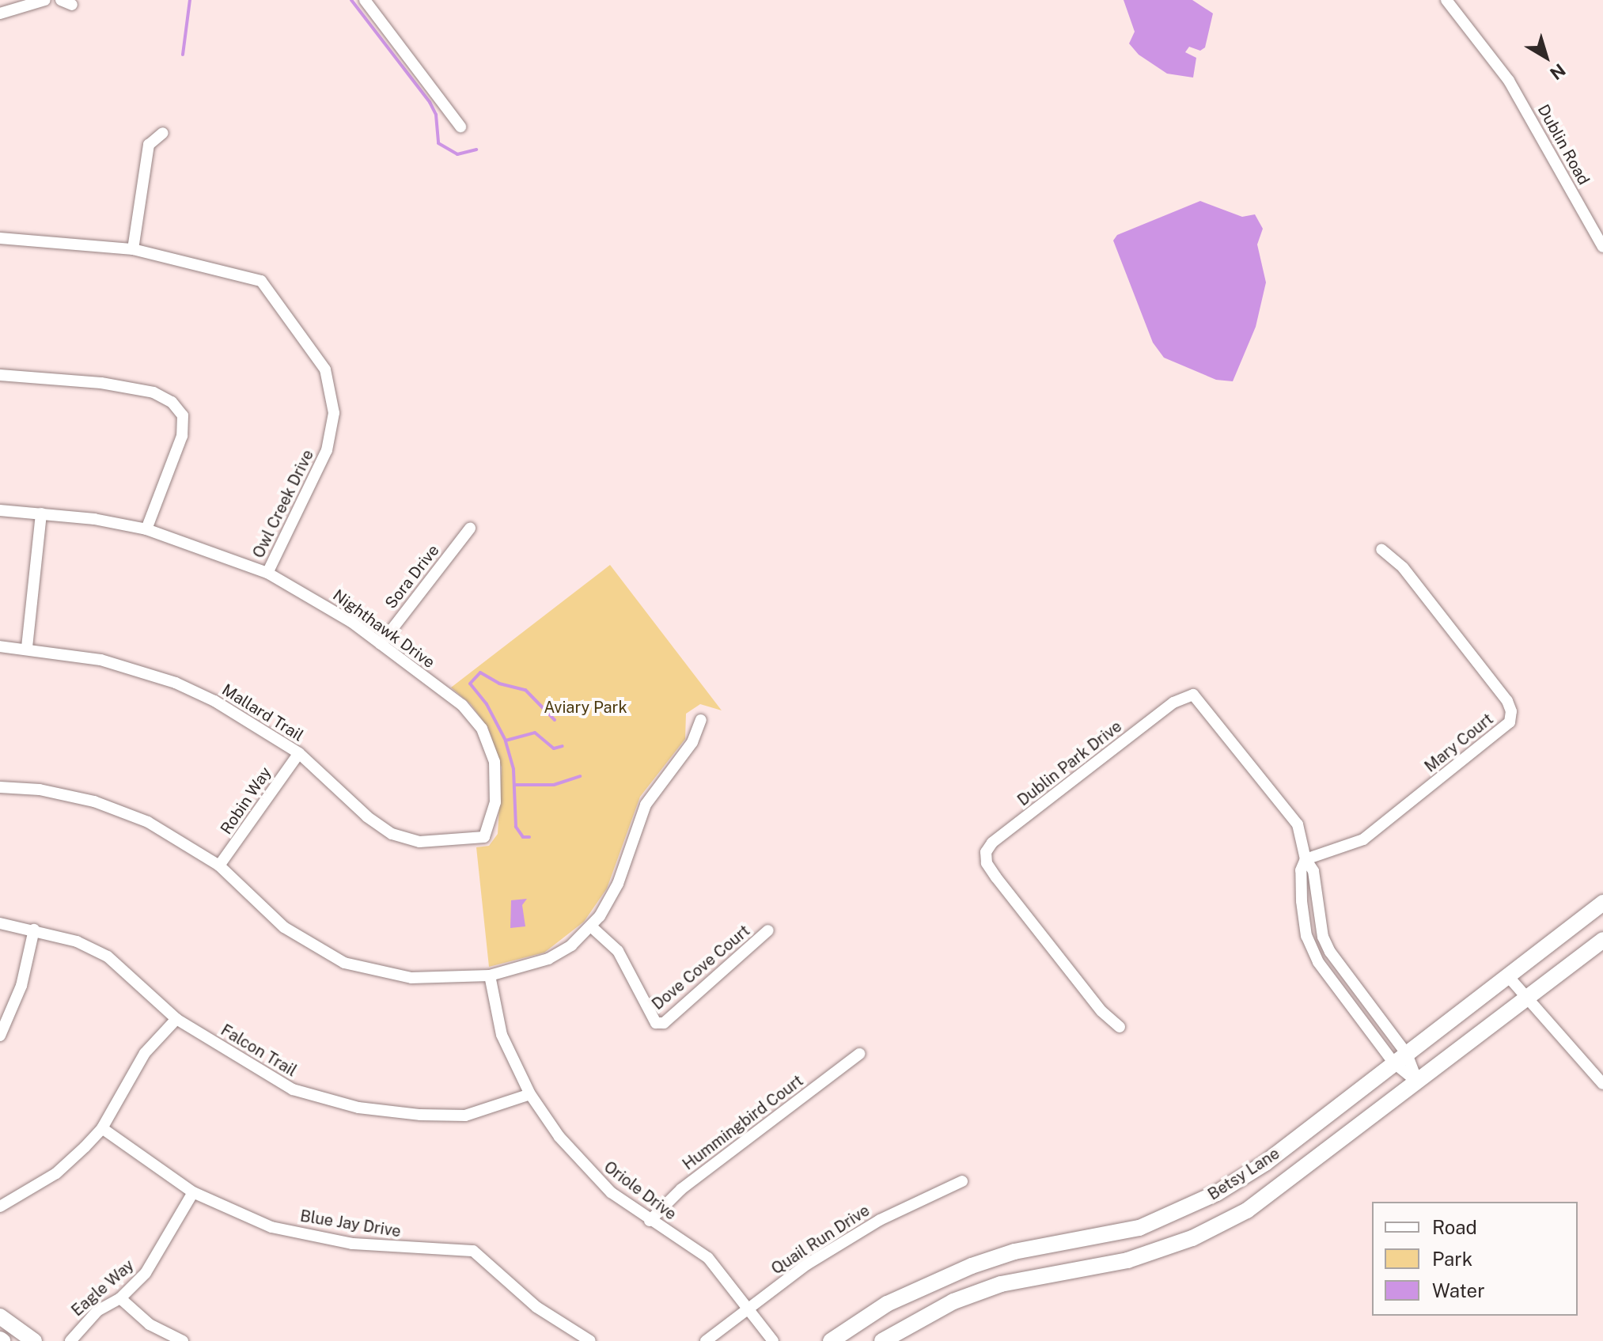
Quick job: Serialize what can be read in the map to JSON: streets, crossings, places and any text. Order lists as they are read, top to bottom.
{
  "streets": {
    "main road": ["Betsy Lane"],
    "street": [
      "Dublin Road",
      "Owl Creek Drive",
      "Sora Drive",
      "Nighthawk Drive",
      "Mallard Trail",
      "Mary Court",
      "Dublin Park Drive",
      "Robin Way",
      "Dove Cove Court",
      "Falcon Trail",
      "Hummingbird Court",
      "Oriole Drive",
      "Blue Jay Drive",
      "Quail Run Drive",
      "Eagle Way"
    ]
  },
  "crossings": [
    ["Owl Creek Drive", "Nighthawk Drive"],
    ["Sora Drive", "Nighthawk Drive"],
    ["Nighthawk Drive", "Mallard Trail"],
    ["Mallard Trail", "Robin Way"],
    ["Mary Court", "Dublin Park Drive"],
    ["Dublin Park Drive", "Betsy Lane"],
    ["Falcon Trail", "Oriole Drive"],
    ["Hummingbird Court", "Oriole Drive"],
    ["Oriole Drive", "Quail Run Drive"],
    ["Blue Jay Drive", "Eagle Way"]
  ],
  "parks": ["Aviary Park"],
  "legend": ["Road", "Park", "Water"],
  "north": "bottom right"
}
